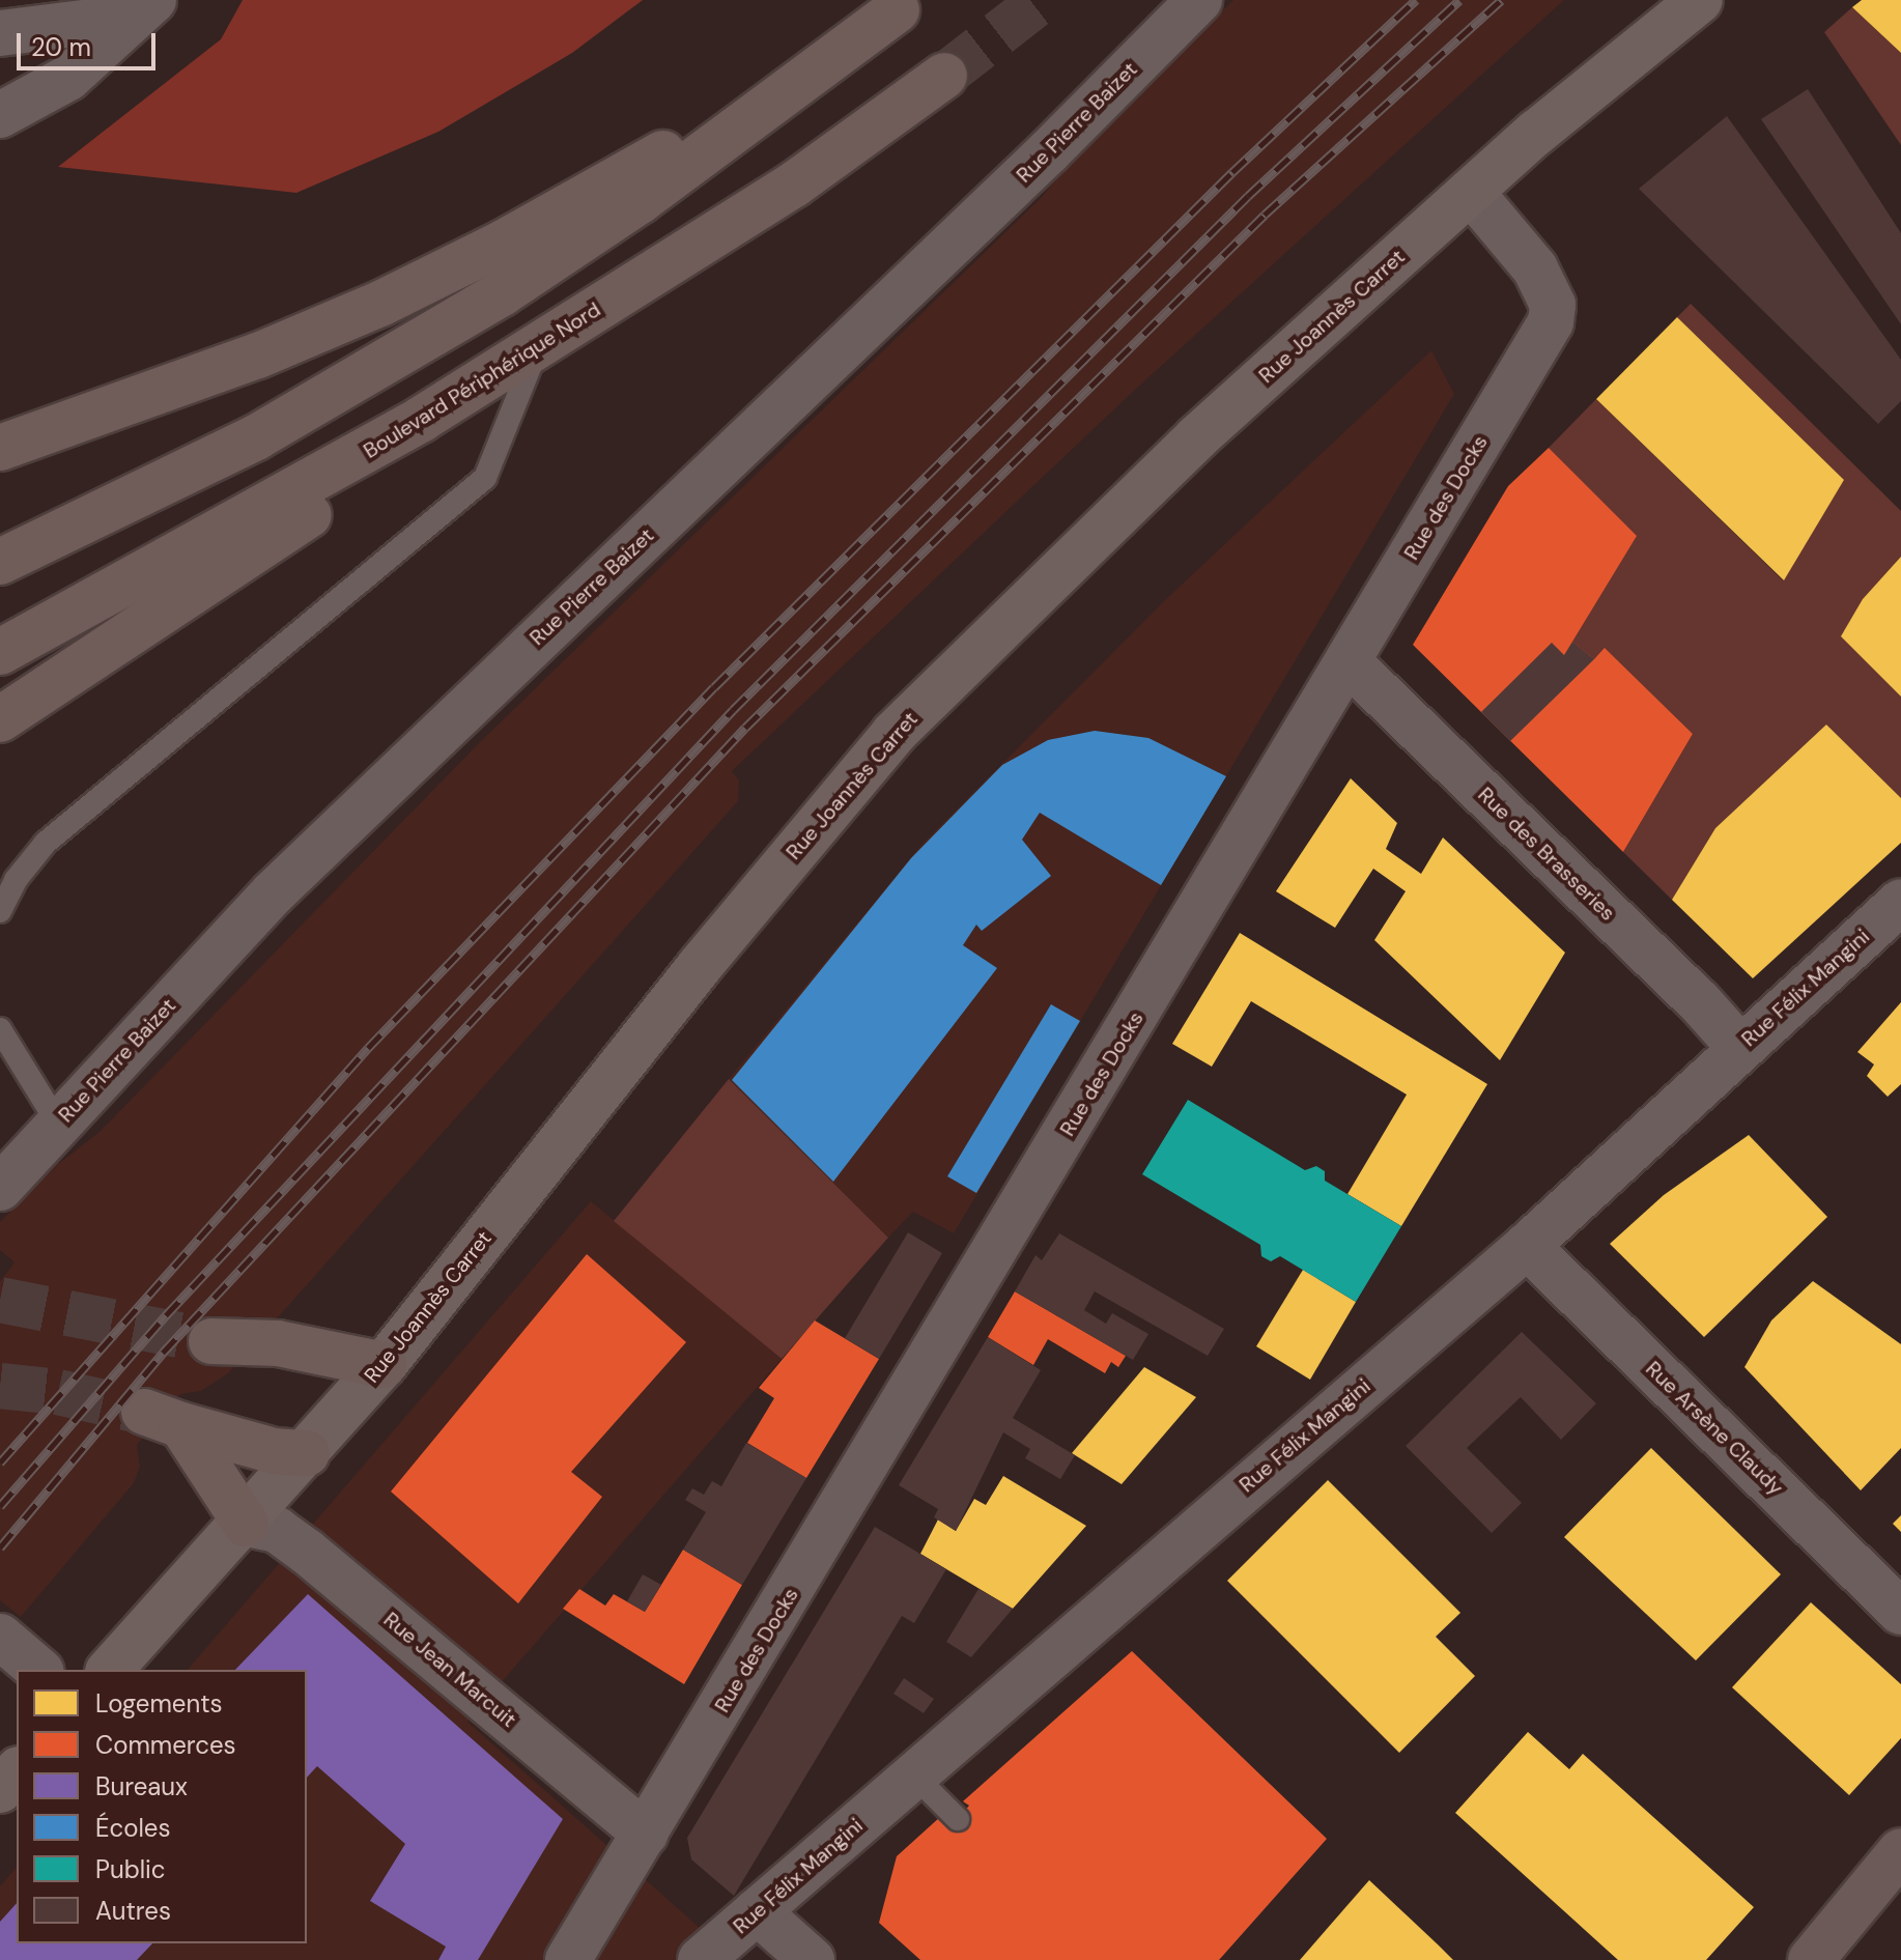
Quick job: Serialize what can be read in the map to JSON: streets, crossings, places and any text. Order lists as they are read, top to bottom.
{
  "streets": {
    "highway": ["Boulevard Périphérique Nord"],
    "street": [
      "Rue Pierre Baizet",
      "Rue Joannès Carret",
      "Rue des Docks",
      "Rue des Brasseries",
      "Rue Félix Mangini",
      "Rue Arsène Claudy",
      "Rue Jean Marcuit"
    ]
  },
  "crossings": [
    ["Rue Joannès Carret", "Rue des Docks"],
    ["Rue Joannès Carret", "Rue Jean Marcuit"],
    ["Rue des Docks", "Rue des Brasseries"],
    ["Rue des Docks", "Rue Jean Marcuit"],
    ["Rue des Brasseries", "Rue Félix Mangini"],
    ["Rue Félix Mangini", "Rue Arsène Claudy"]
  ],
  "legend": [
    "Logements",
    "Commerces",
    "Bureaux",
    "Écoles",
    "Public",
    "Autres"
  ],
  "scale_bar": "20 m"
}
